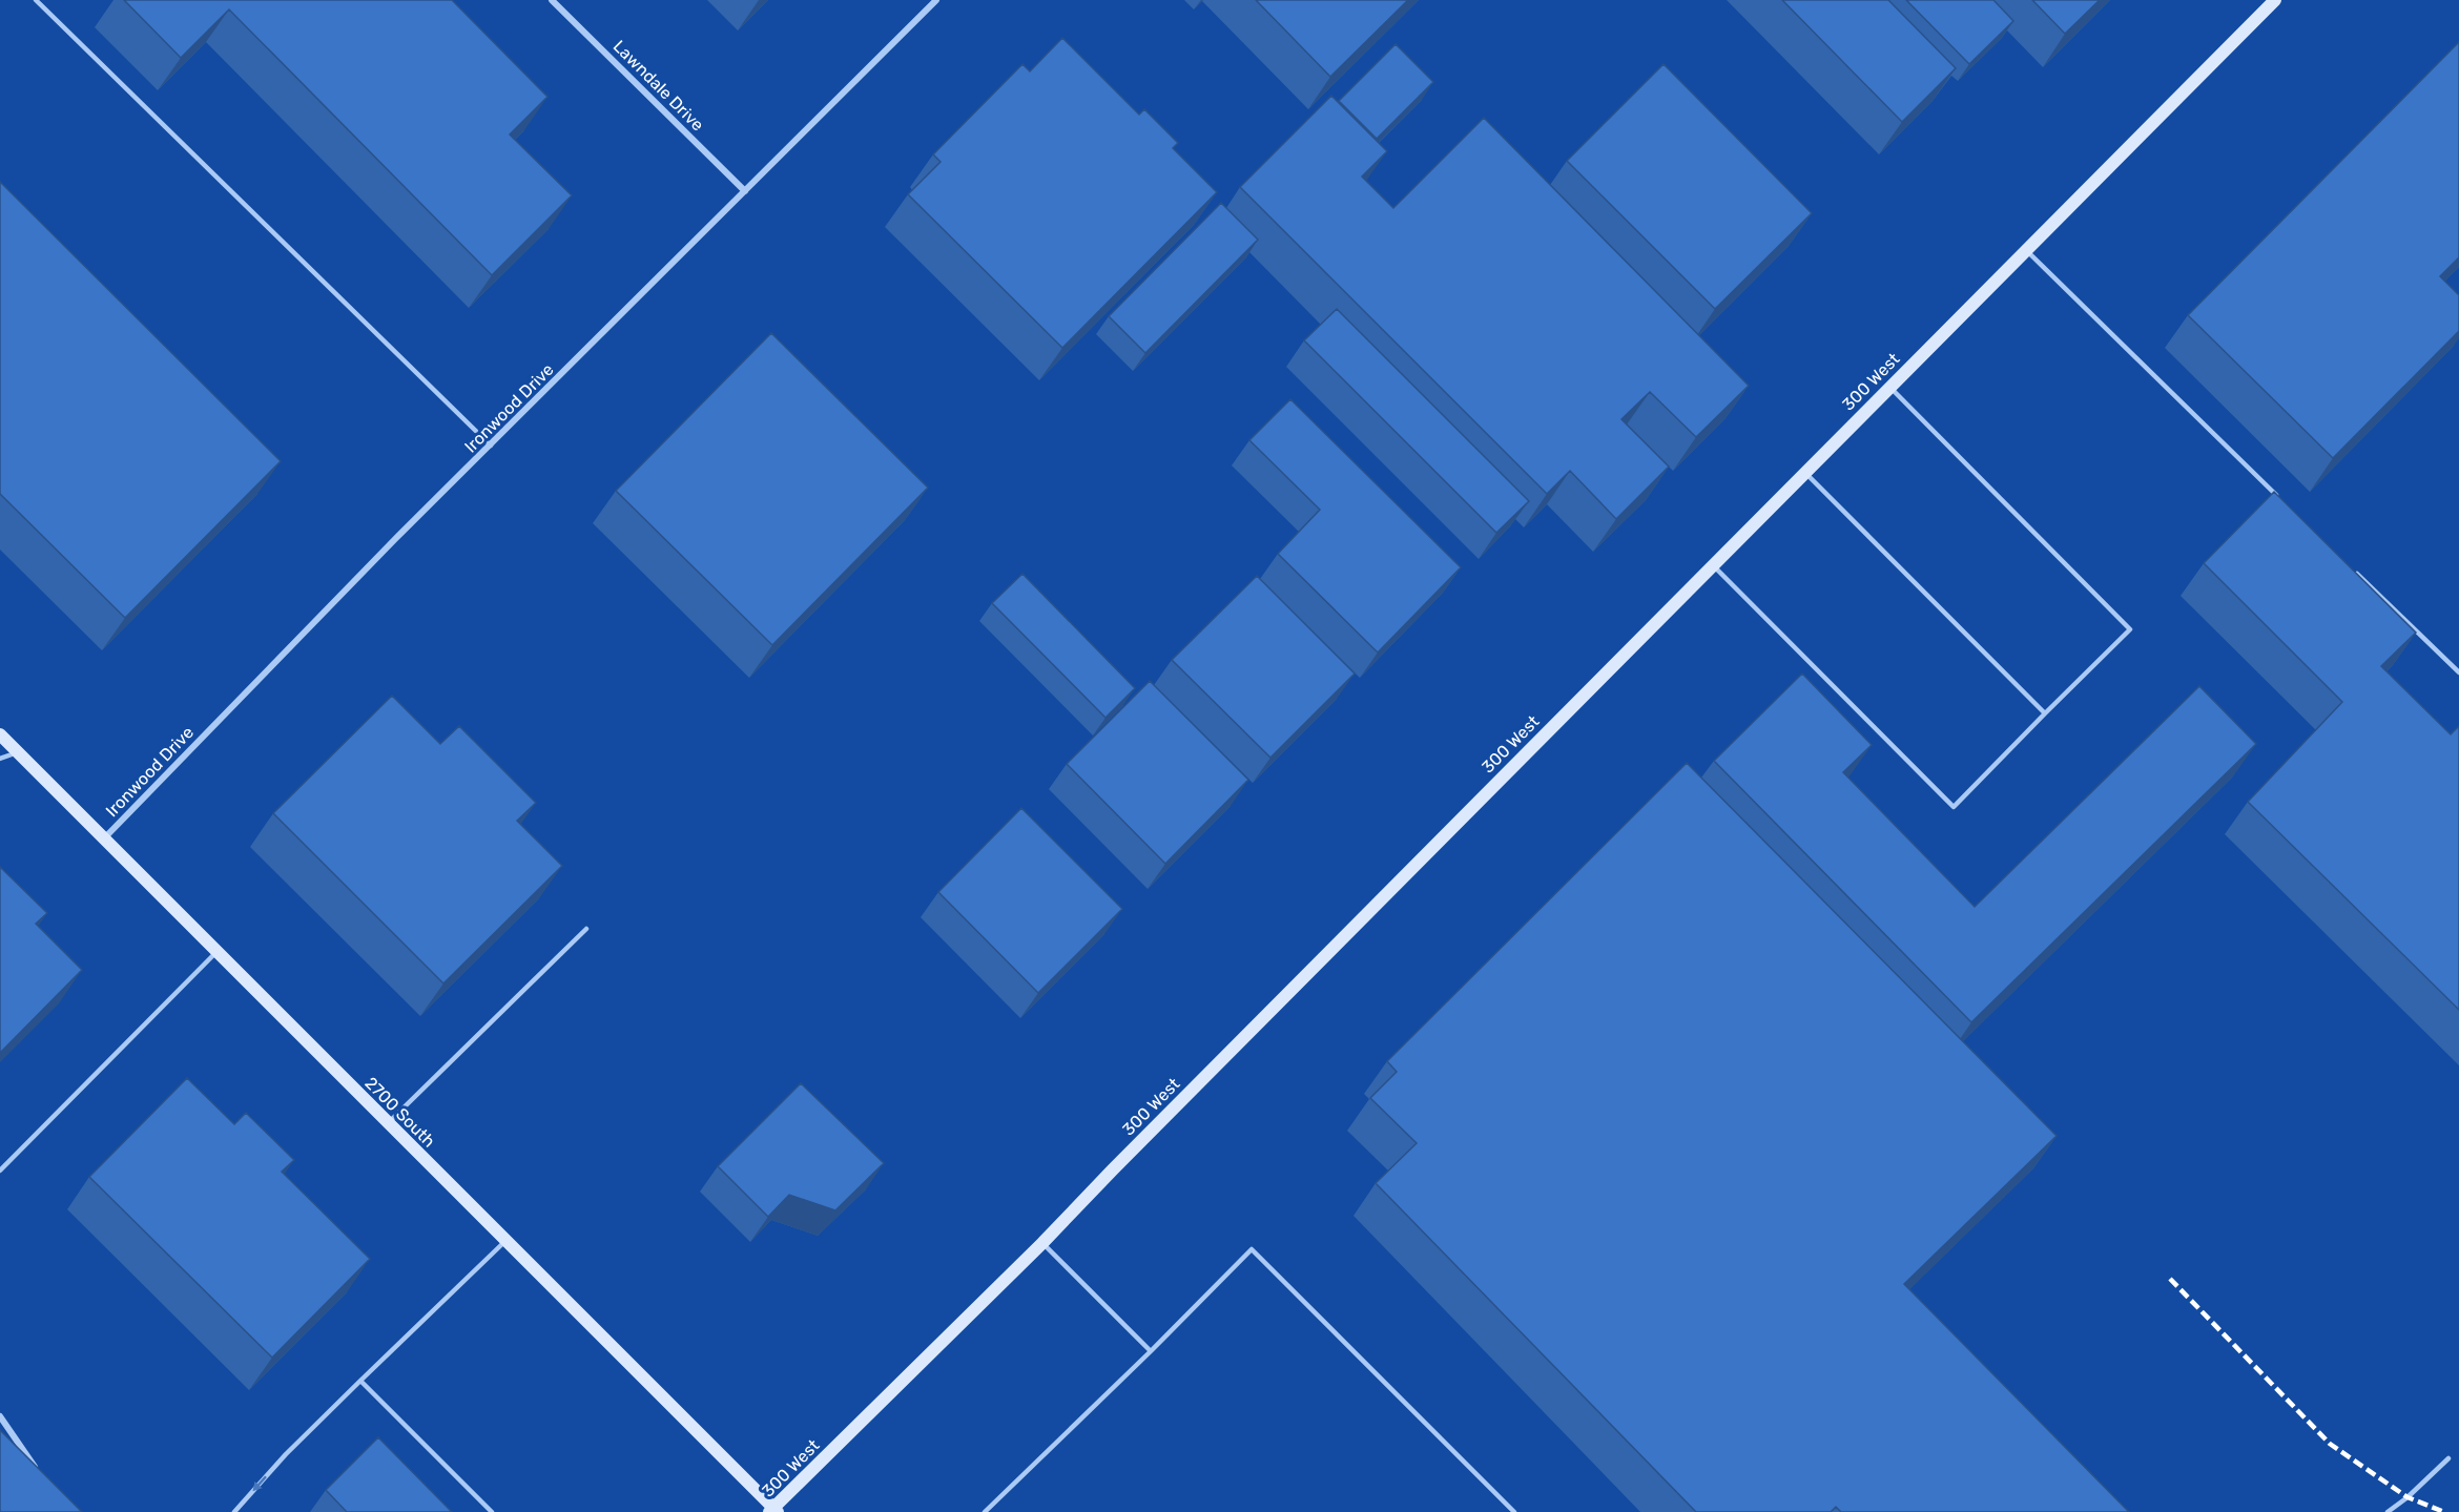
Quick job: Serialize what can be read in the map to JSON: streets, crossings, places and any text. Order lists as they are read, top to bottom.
{
  "streets": {
    "main road": ["300 West", "2700 South"],
    "street": ["Lawndale Drive", "Ironwood Drive"]
  },
  "crossings": [
    ["Lawndale Drive", "Ironwood Drive"],
    ["300 West", "2700 South"],
    ["Ironwood Drive", "2700 South"]
  ]
}
